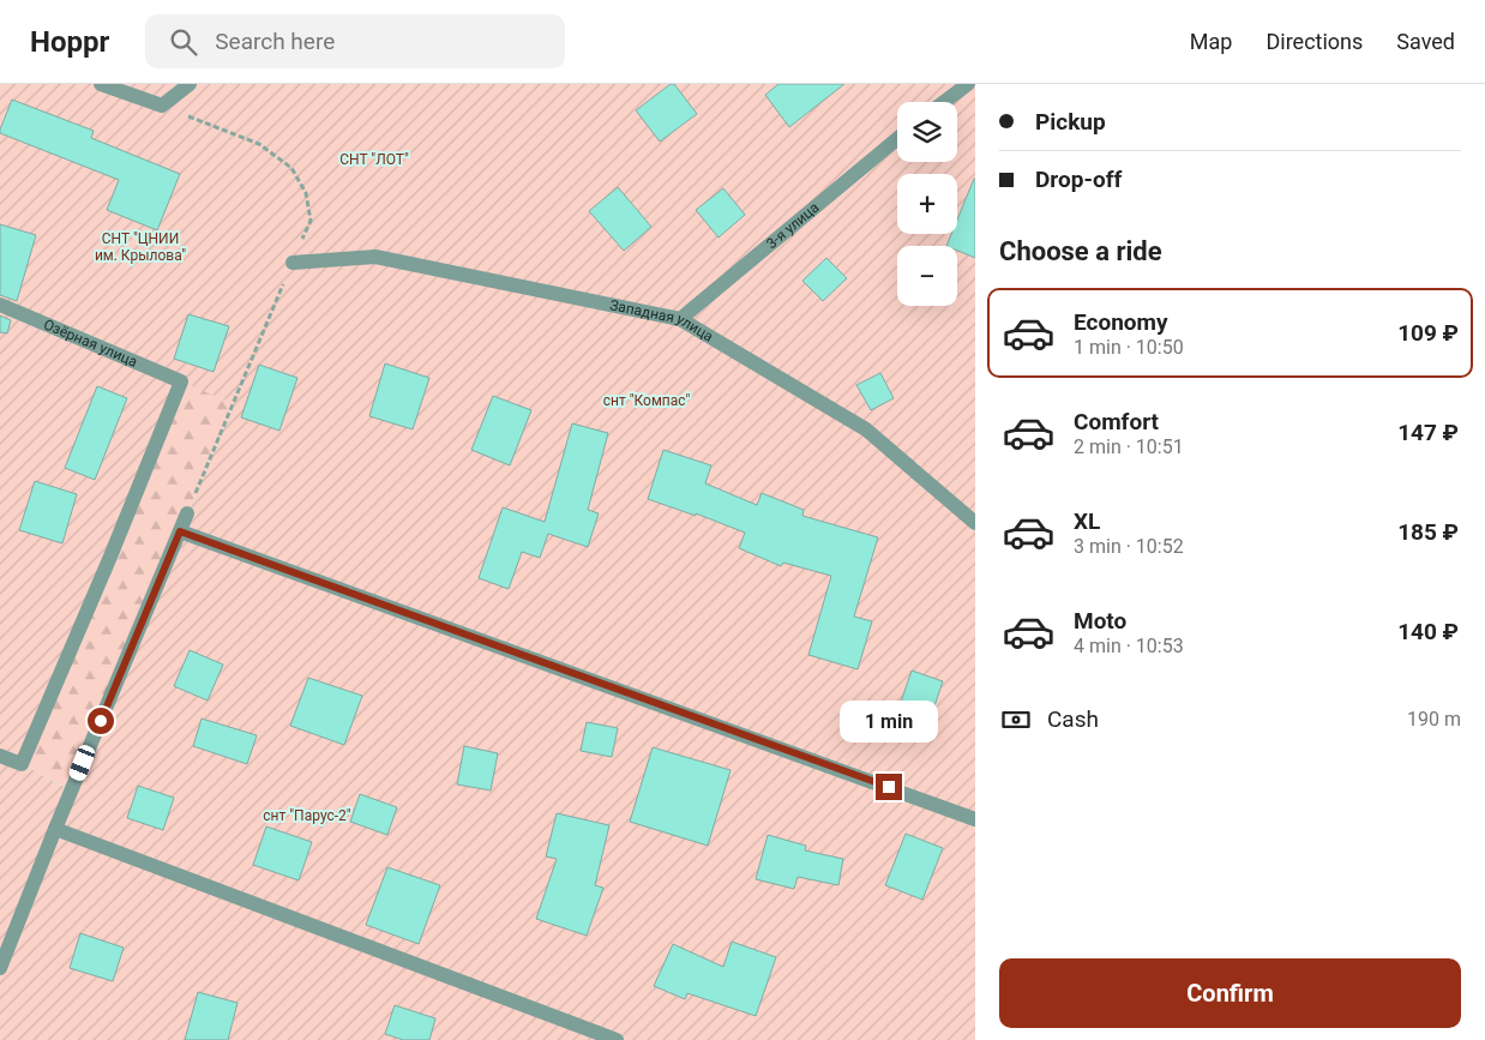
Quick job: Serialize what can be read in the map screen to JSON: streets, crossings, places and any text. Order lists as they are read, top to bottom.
{
  "streets": {
    "street": ["3-я улица", "Западная улица", "Озёрная улица"]
  },
  "crossings": [
    ["3-я улица", "Западная улица"]
  ],
  "parks": [
    "СНТ \"ЛОТ\"",
    "СНТ \"ЦНИИ им. Крылова\"",
    "снт \"Компас\"",
    "снт \"Парус-2\""
  ],
  "page": {
    "header": "Hoppr",
    "search": "Search here",
    "nav": ["Map", "Directions", "Saved"],
    "banner": ["Pickup", "Drop-off"],
    "map_buttons": ["+", "−"],
    "heading": "Choose a ride",
    "list": [
      {
        "name": "Economy",
        "note": "1 min · 10:50",
        "value": "109 ₽"
      },
      {
        "name": "Comfort",
        "note": "2 min · 10:51",
        "value": "147 ₽"
      },
      {
        "name": "XL",
        "note": "3 min · 10:52",
        "value": "185 ₽"
      },
      {
        "name": "Moto",
        "note": "4 min · 10:53",
        "value": "140 ₽"
      }
    ],
    "pay": ["Cash", "190 m"],
    "bubble": "1 min",
    "buttons": "Confirm"
  }
}
